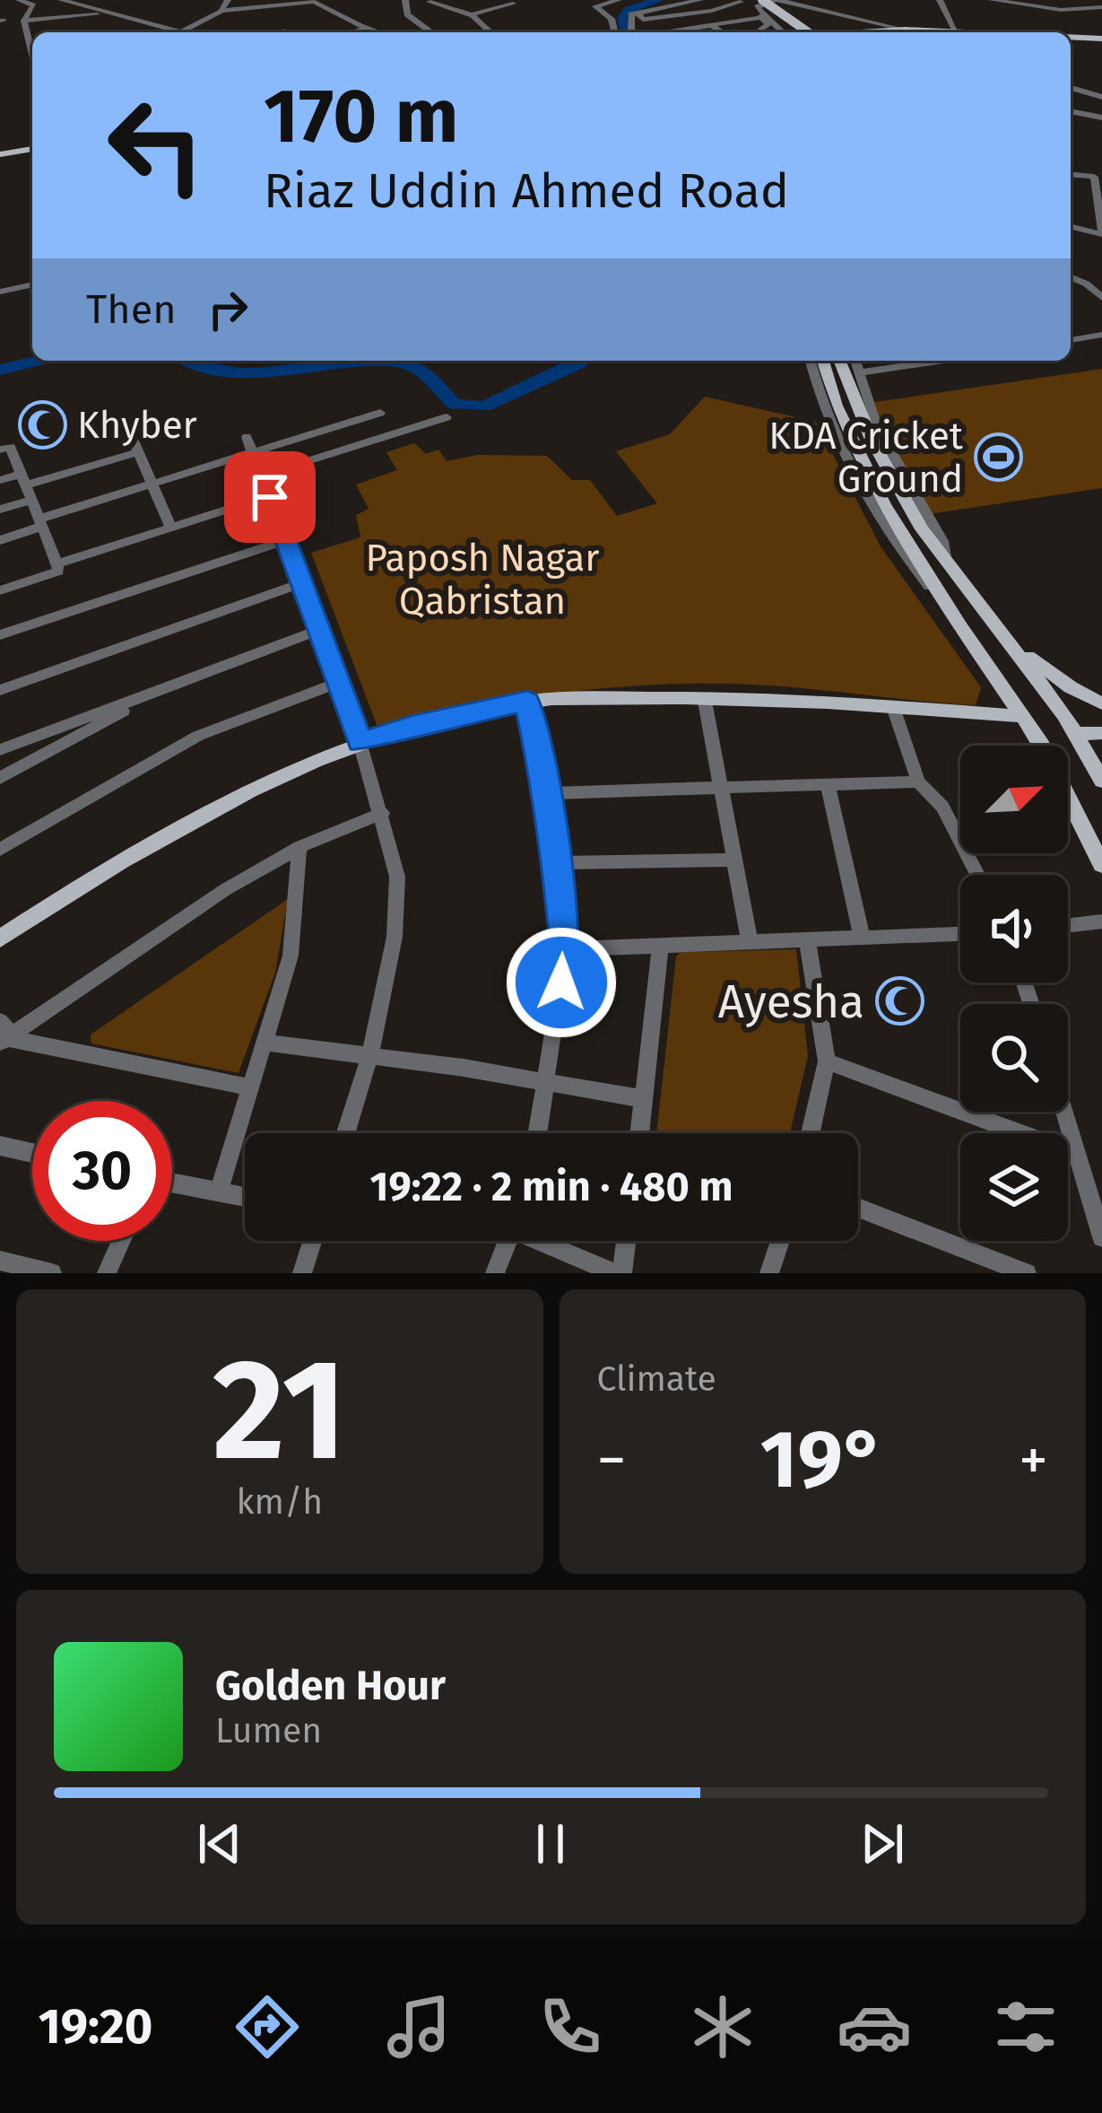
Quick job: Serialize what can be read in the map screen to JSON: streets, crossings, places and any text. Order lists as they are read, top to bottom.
{
  "parks": ["Paposh Nagar Qabristan"],
  "places": {
    "mosque": ["Khyber", "Ayesha"],
    "sports": ["KDA Cricket Ground"]
  },
  "north": "top right",
  "page": {
    "turn": ["170 m", "Riaz Uddin Ahmed Road"],
    "then": "Then",
    "limit": "30",
    "trip": "19:22 · 2 min · 480 m",
    "tile": [
      ["21", "km/h"],
      "Climate"
    ],
    "heat": ["−", "19°", "+"],
    "song": ["Golden Hour", "Lumen"],
    "tabs": "19:20"
  }
}
